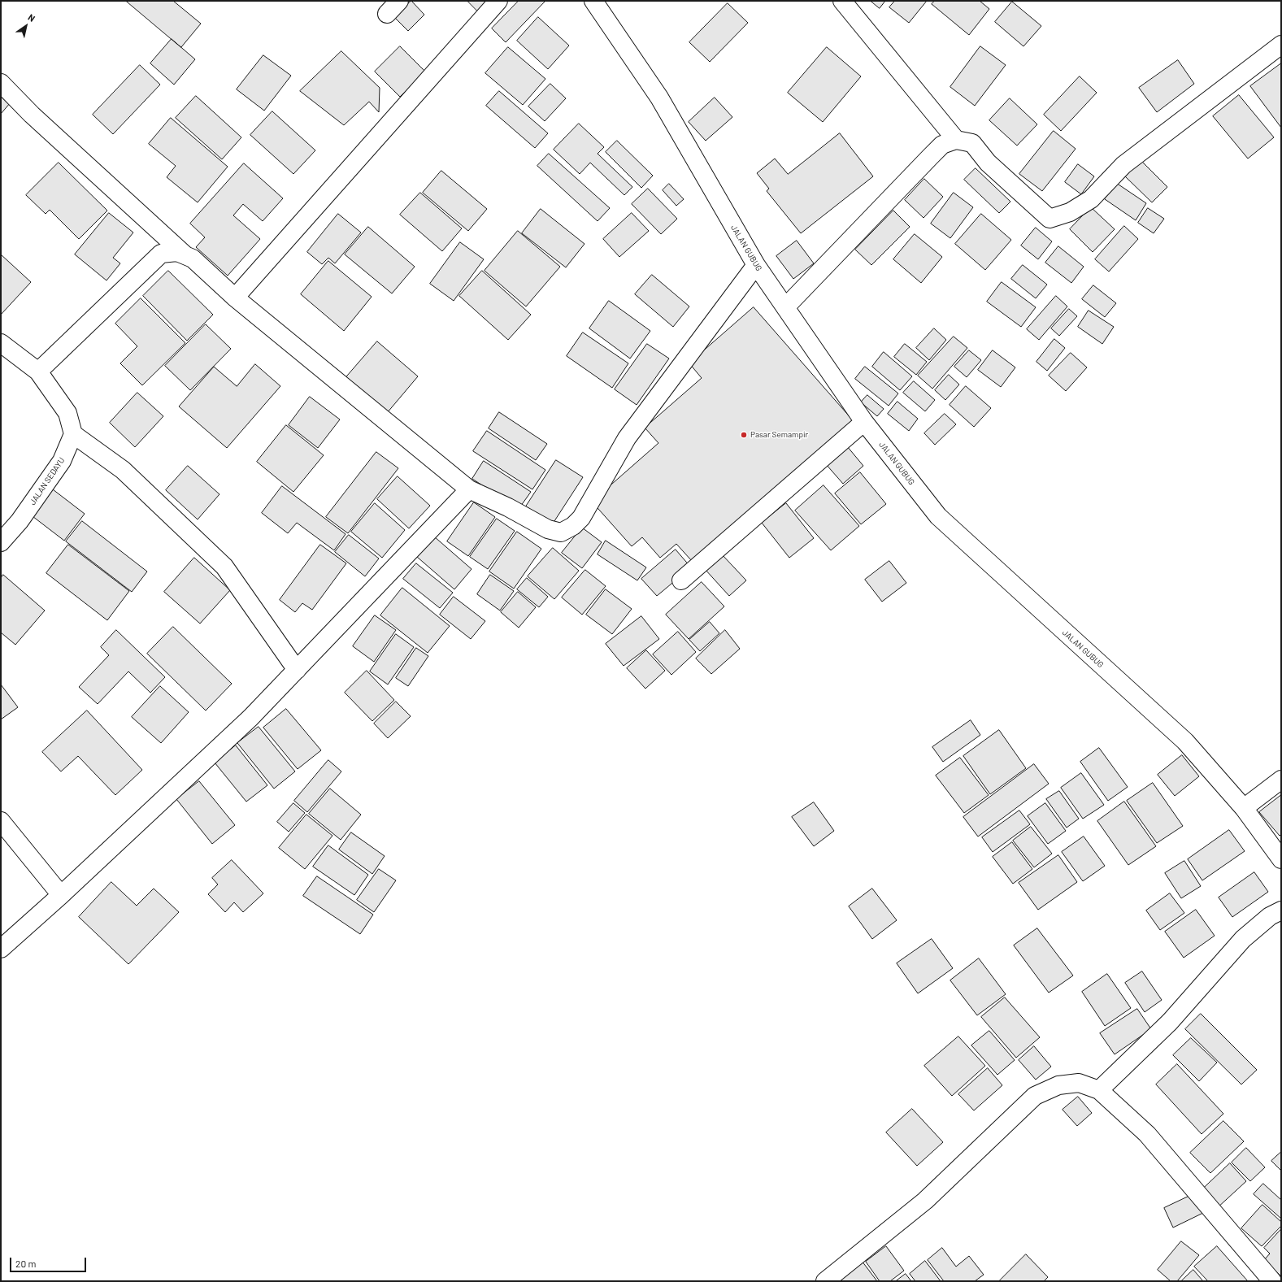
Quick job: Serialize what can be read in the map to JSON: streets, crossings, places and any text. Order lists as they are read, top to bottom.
{
  "streets": {
    "street": ["JALAN GUBUG", "JALAN SEDAYU"]
  },
  "places": ["Pasar Semampir"],
  "scale_bar": "20 m",
  "north": "top right"
}
